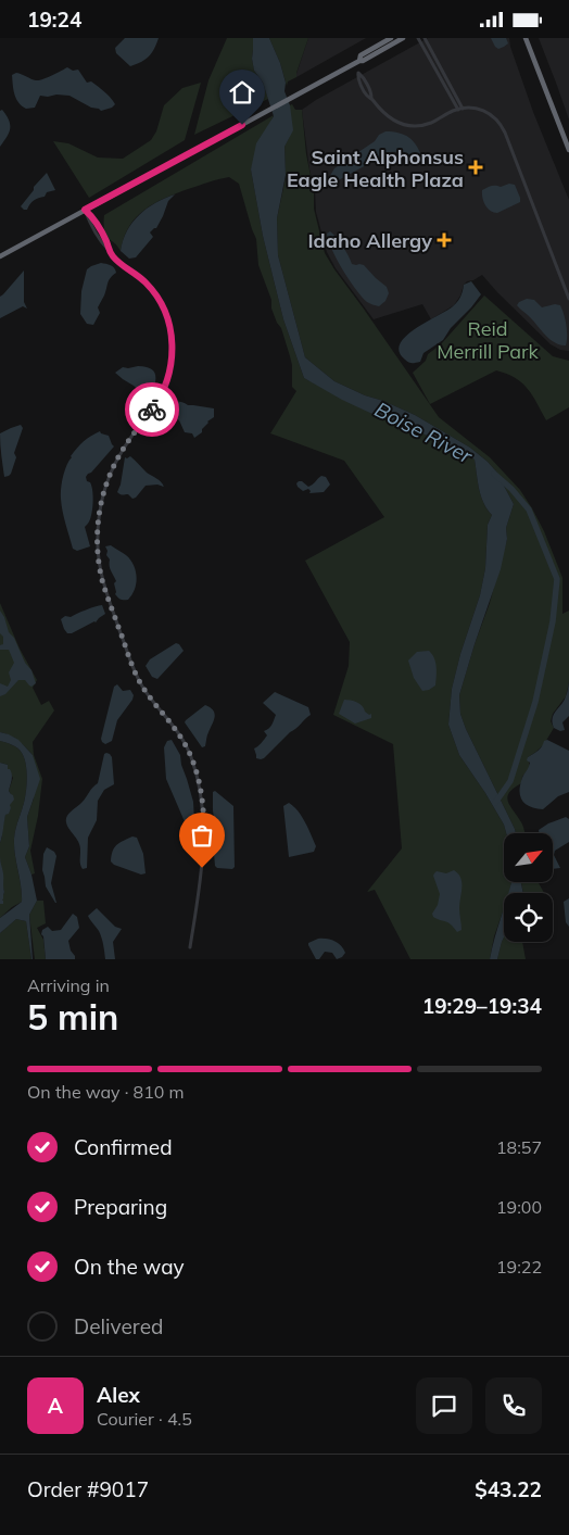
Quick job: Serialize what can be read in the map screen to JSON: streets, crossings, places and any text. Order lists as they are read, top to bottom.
{
  "water": ["Boise River"],
  "parks": ["Reid Merrill Park"],
  "places": {
    "health": ["Saint Alphonsus Eagle Health Plaza", "Idaho Allergy"]
  },
  "north": "top right",
  "page": {
    "status": "19:24",
    "heading": ["5 min", "Arriving in", "19:29–19:34"],
    "panel": [
      "Alex",
      "Courier · 4.5",
      "Order #9017",
      "$43.22"
    ],
    "bar": "On the way · 810 m",
    "list": [
      ["Confirmed", "18:57"],
      ["Preparing", "19:00"],
      ["On the way", "19:22"],
      "Delivered"
    ],
    "round": "A"
  }
}
